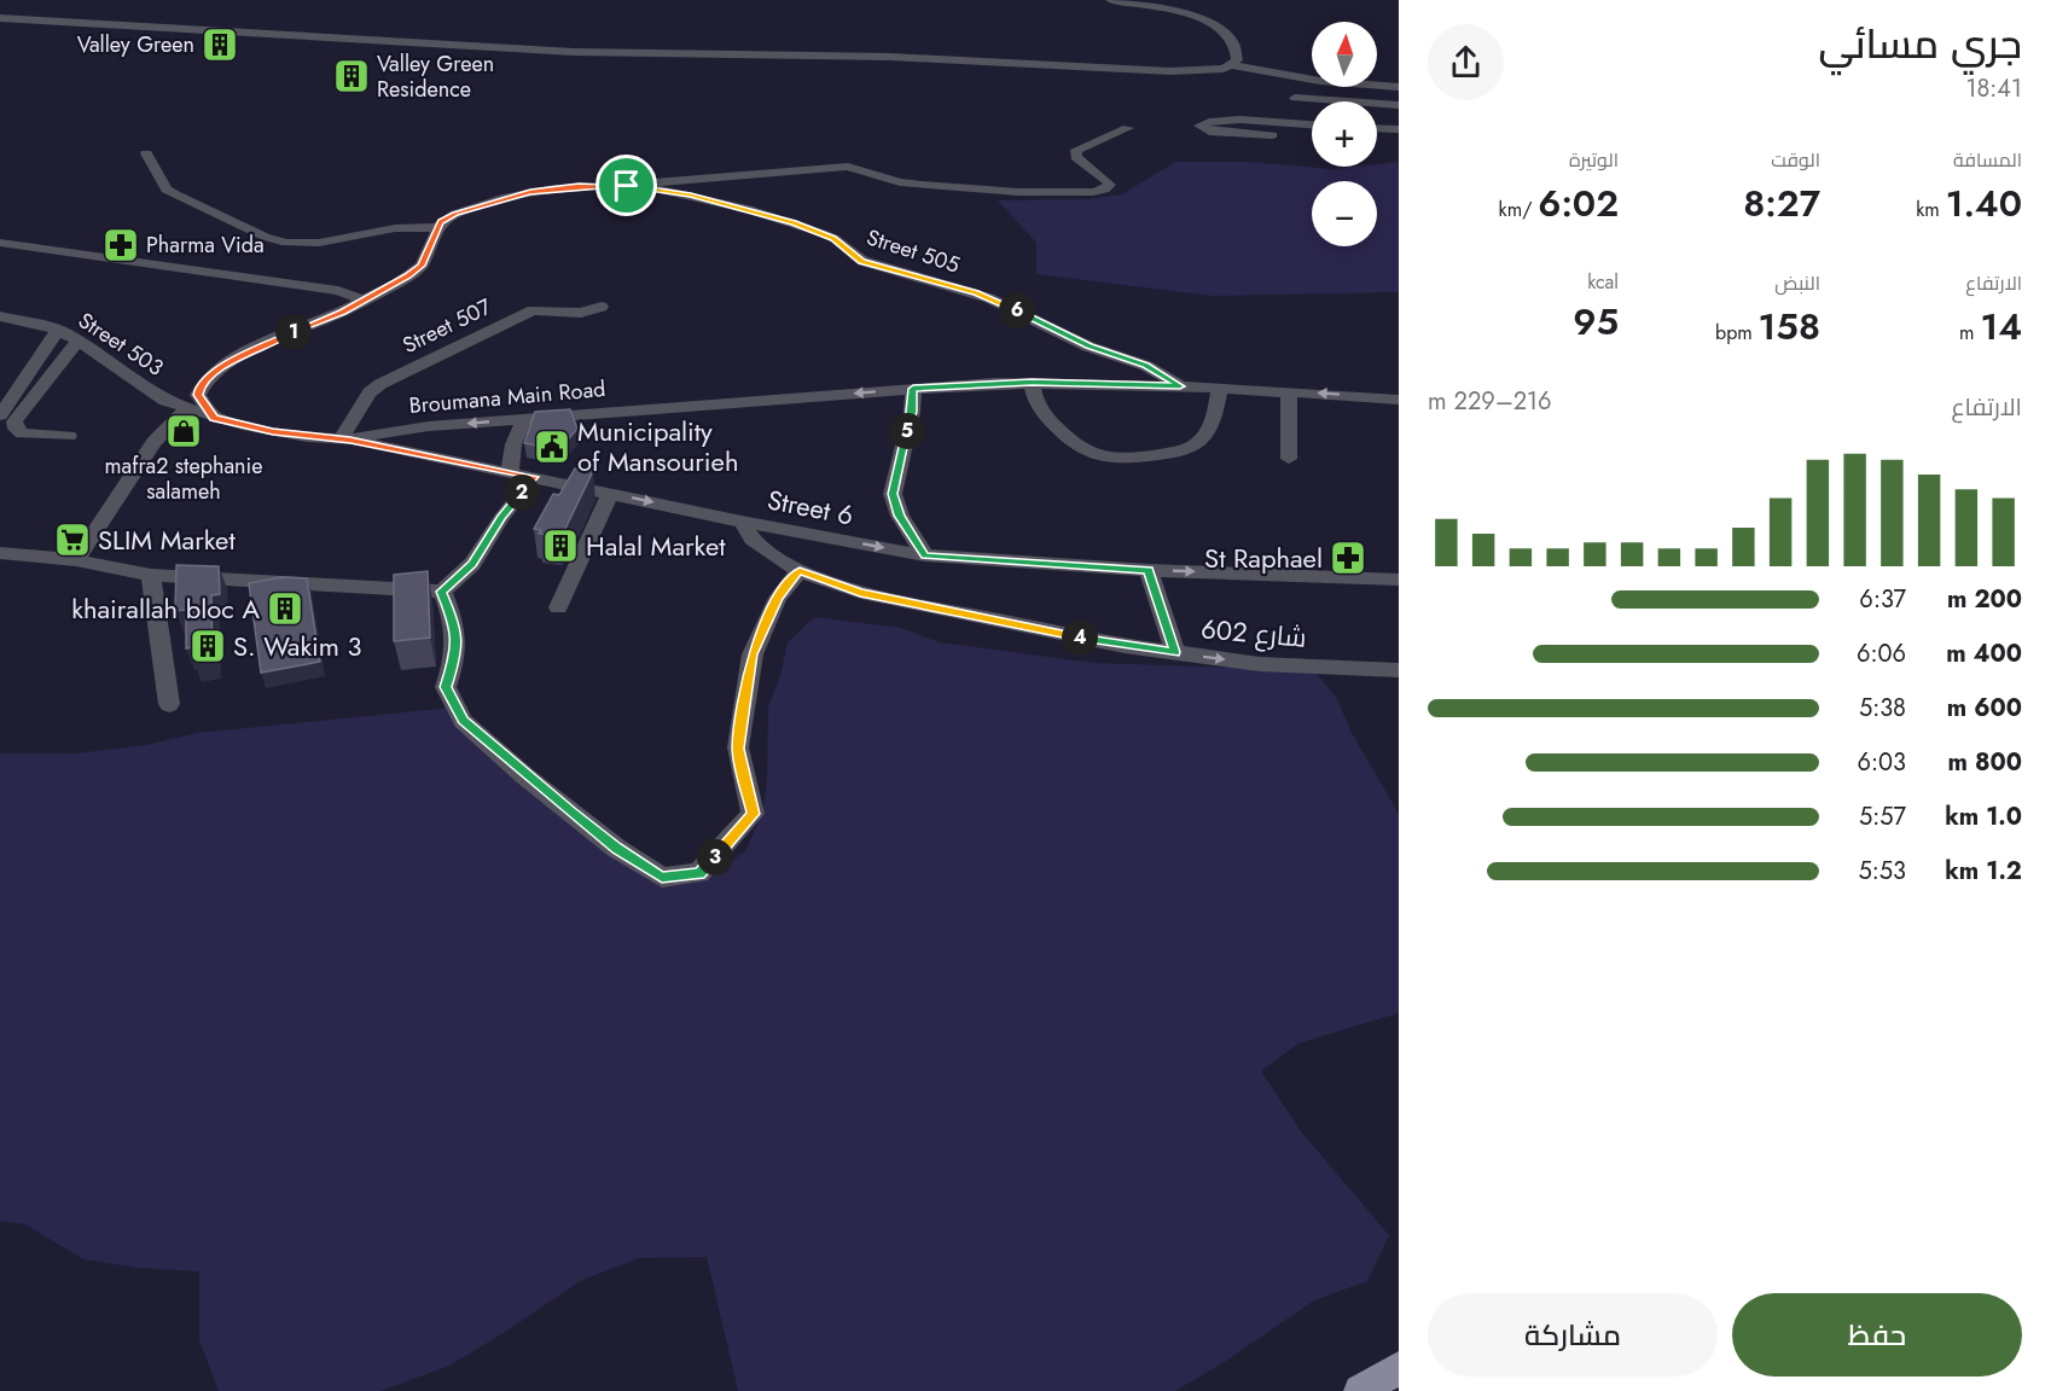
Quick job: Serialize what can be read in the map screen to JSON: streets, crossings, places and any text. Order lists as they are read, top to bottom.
{
  "streets": {
    "street": [
      "Street 505",
      "Street 507",
      "Street 503",
      "Broumana Main Road",
      "Street 6",
      "شارع 602"
    ]
  },
  "crossings": [
    ["Street 505", "Broumana Main Road"],
    ["Street 507", "Broumana Main Road"],
    ["Street 507", "Street 6"],
    ["Street 503", "Broumana Main Road"],
    ["Broumana Main Road", "Street 6"],
    ["Street 6", "شارع 602"]
  ],
  "one_way": ["Broumana Main Road", "Street 6"],
  "places": {
    "building": [
      "Valley Green",
      "Valley Green Residence",
      "Halal Market",
      "khairallah bloc A",
      "S. Wakim 3"
    ],
    "pharmacy": ["Pharma Vida", "St Raphael"],
    "shop": ["mafra2 stephanie salameh"],
    "public building": ["Municipality of Mansourieh"],
    "supermarket": ["SLIM Market"]
  },
  "north": "top",
  "page": {
    "heading": ["جري مسائي", "18:41"],
    "map_buttons": ["+", "−"],
    "stats": [
      ["المسافة", "1.40 km"],
      ["الوقت", "8:27"],
      ["الوتيرة", "6:02 /km"],
      ["الارتفاع", "14 m"],
      ["النبض", "158 bpm"],
      ["kcal", "95"]
    ],
    "pins": [
      "6",
      "1",
      "5",
      "2",
      "4",
      "3"
    ],
    "chart": ["الارتفاع", "216–229 m"],
    "list": [
      {
        "name": "200 m",
        "note": "6:37"
      },
      {
        "name": "400 m",
        "note": "6:06"
      },
      {
        "name": "600 m",
        "note": "5:38"
      },
      {
        "name": "800 m",
        "note": "6:03"
      },
      {
        "name": "1.0 km",
        "note": "5:57"
      },
      {
        "name": "1.2 km",
        "note": "5:53"
      }
    ],
    "buttons": ["حفظ", "مشاركة"]
  }
}
